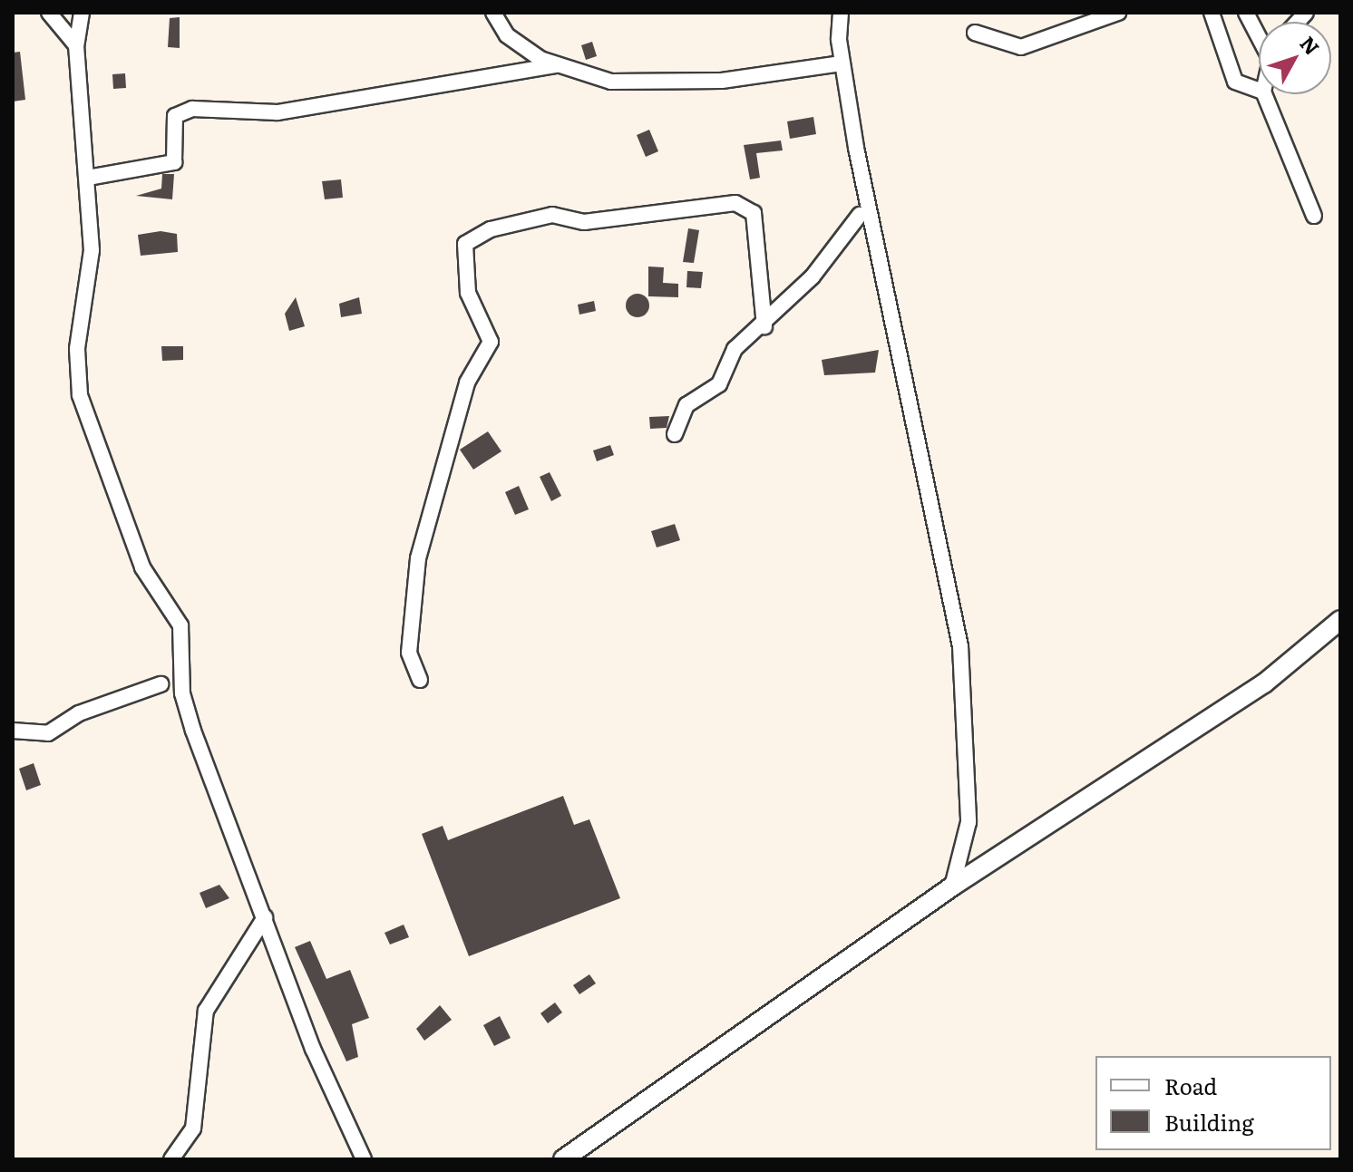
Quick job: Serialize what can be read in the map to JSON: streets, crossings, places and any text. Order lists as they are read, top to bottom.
{
  "legend": ["Road", "Building"],
  "north": "top right"
}
